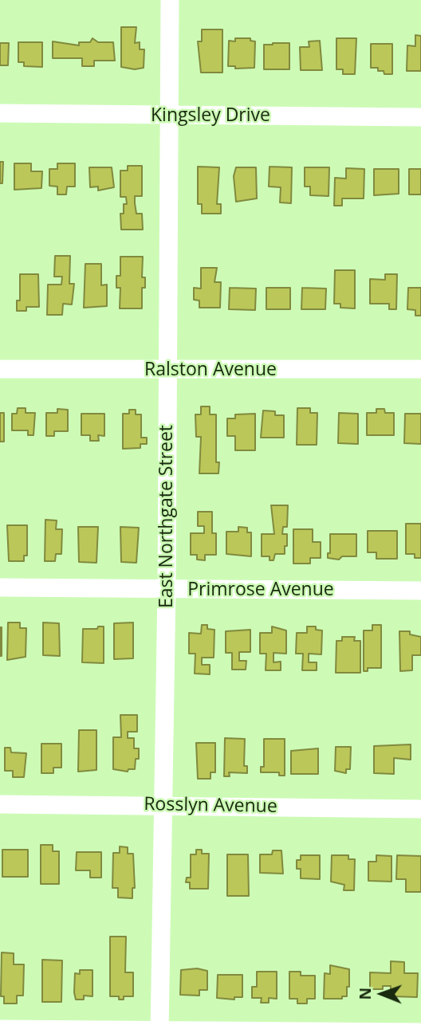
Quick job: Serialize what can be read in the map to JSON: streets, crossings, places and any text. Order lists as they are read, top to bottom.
{
  "streets": {
    "street": [
      "Kingsley Drive",
      "Ralston Avenue",
      "East Northgate Street",
      "Primrose Avenue",
      "Rosslyn Avenue"
    ]
  },
  "crossings": [
    ["Kingsley Drive", "East Northgate Street"],
    ["Ralston Avenue", "East Northgate Street"],
    ["East Northgate Street", "Primrose Avenue"],
    ["East Northgate Street", "Rosslyn Avenue"]
  ],
  "north": "left"
}
